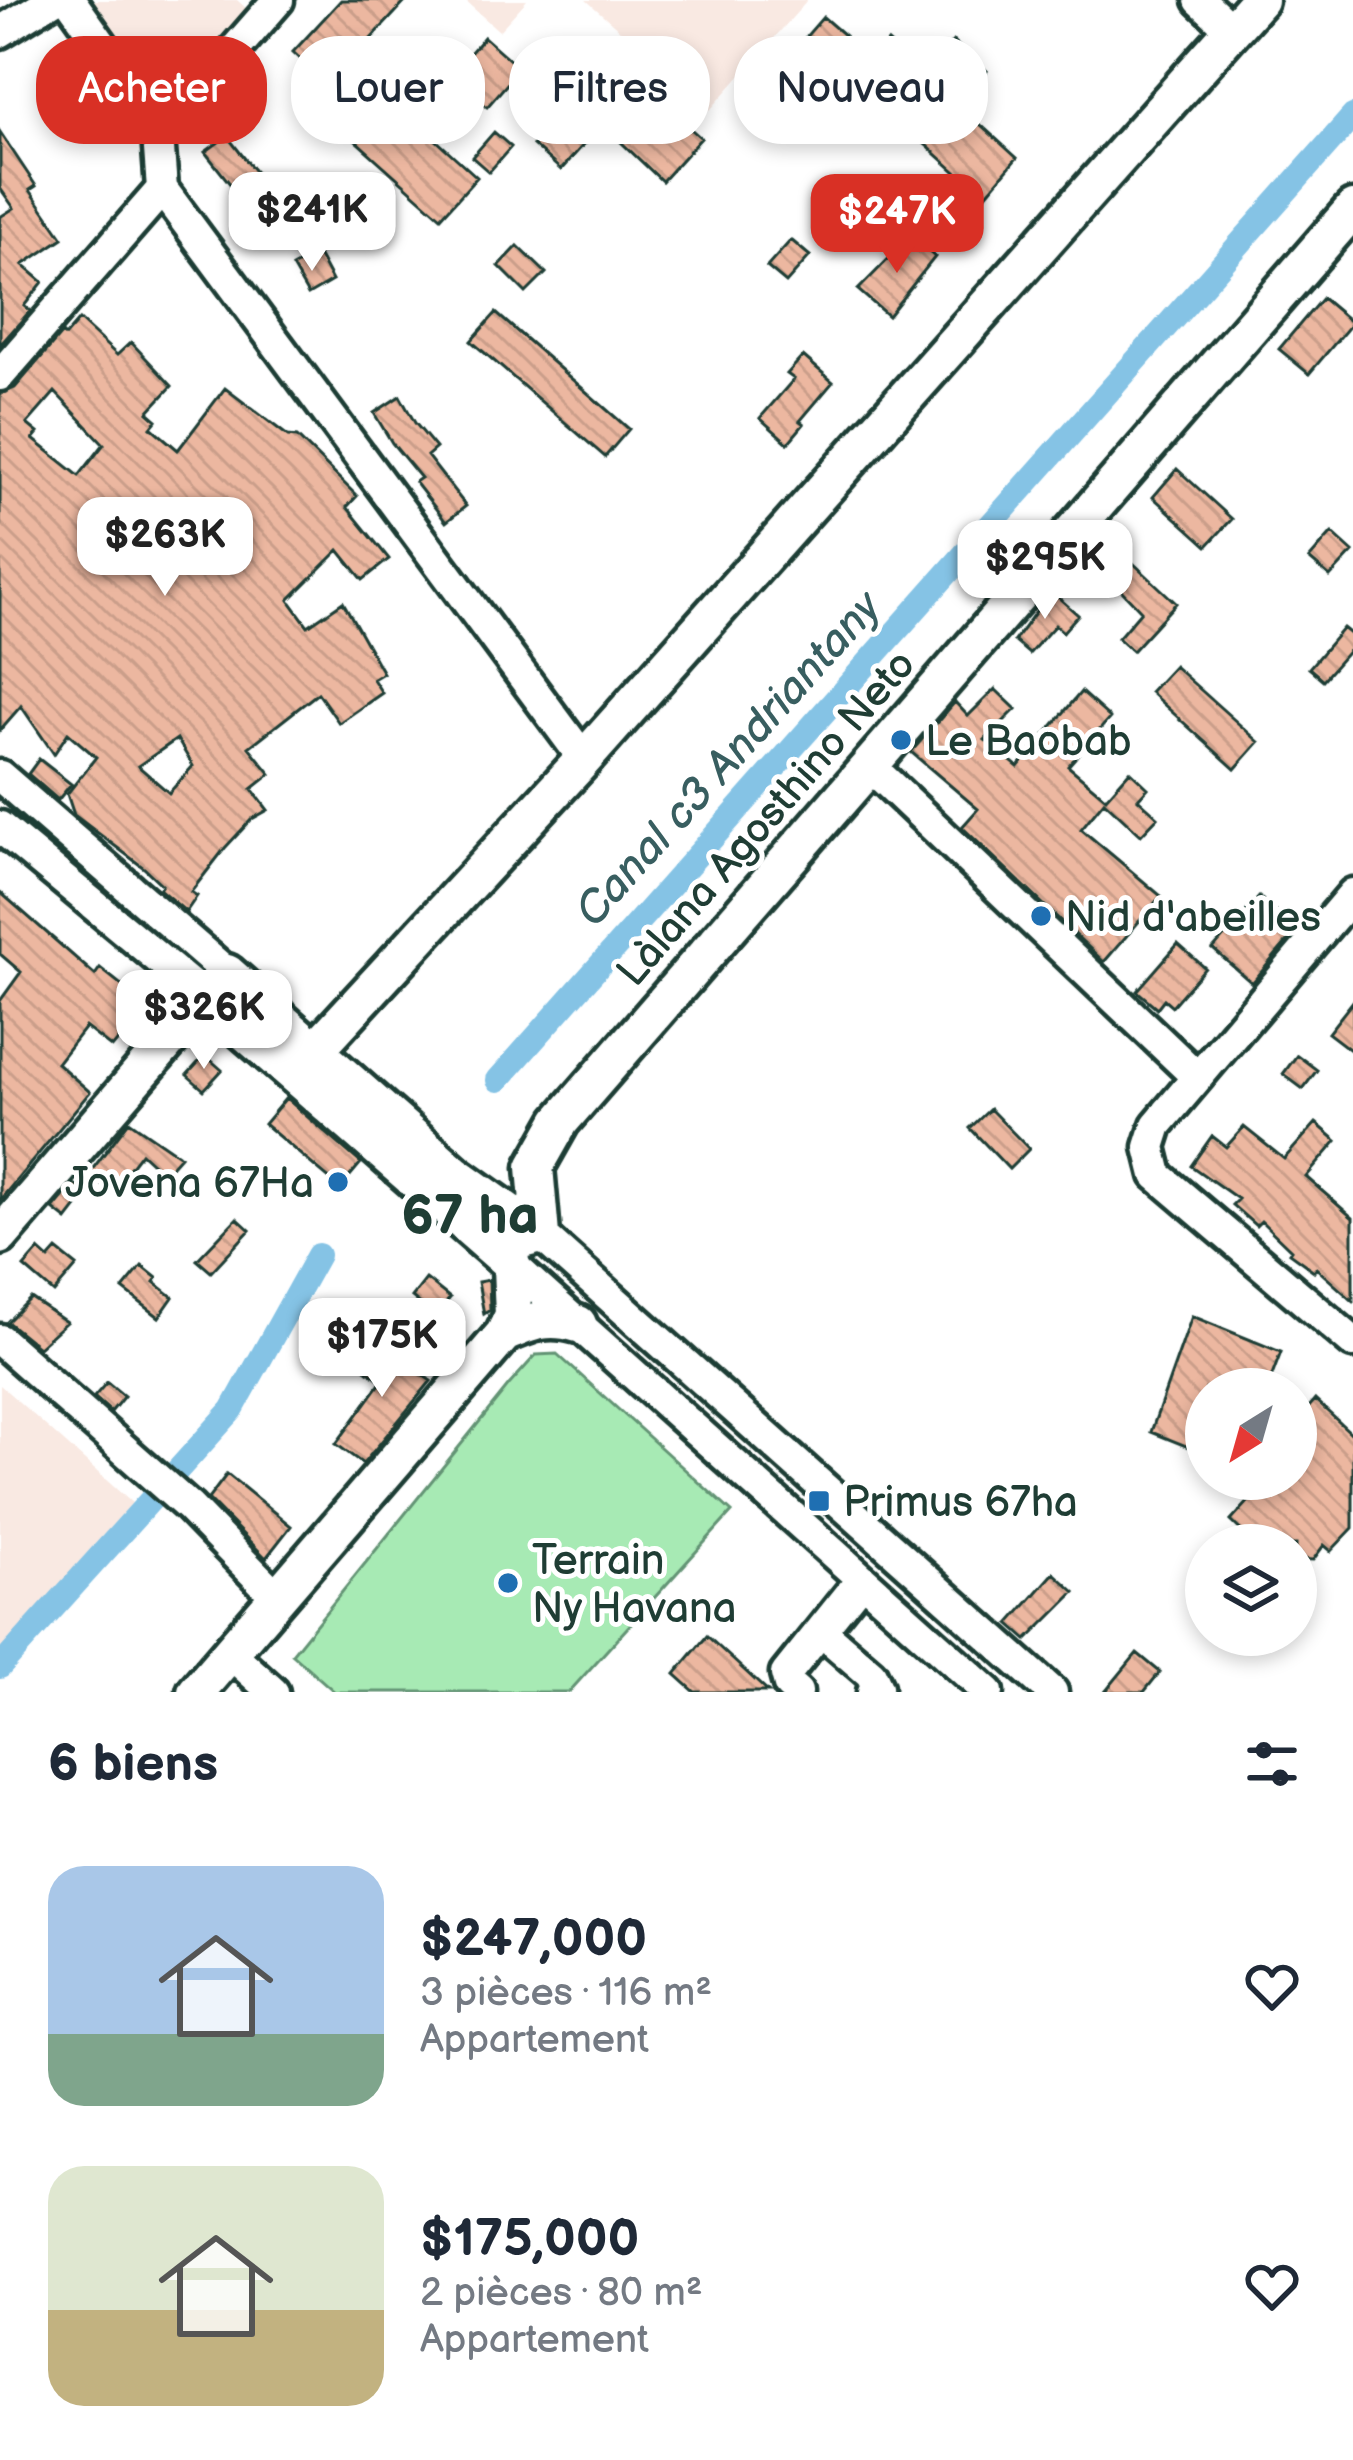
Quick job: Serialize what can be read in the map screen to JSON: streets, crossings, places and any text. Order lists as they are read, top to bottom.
{
  "streets": {
    "main road": ["Làlana Agosthino Neto"]
  },
  "districts": ["67 ha"],
  "water": ["Canal c3 Andriantany"],
  "places": {
    "other": [
      "Le Baobab",
      "Nid d'abeilles",
      "Jovena 67Ha",
      "Terrain Ny Havana"
    ],
    "transit": ["Primus 67ha"]
  },
  "north": "bottom left",
  "page": {
    "chip": [
      "Acheter",
      "Louer",
      "Filtres",
      "Nouveau"
    ],
    "price": [
      "$241K",
      "$247K",
      "$263K",
      "$295K",
      "$326K",
      "$175K"
    ],
    "heading": "6 biens",
    "list": [
      {
        "name": "$247,000",
        "note": "3 pièces · 116 m² · Appartement"
      },
      {
        "name": "$175,000",
        "note": "2 pièces · 80 m² · Appartement"
      }
    ]
  }
}
